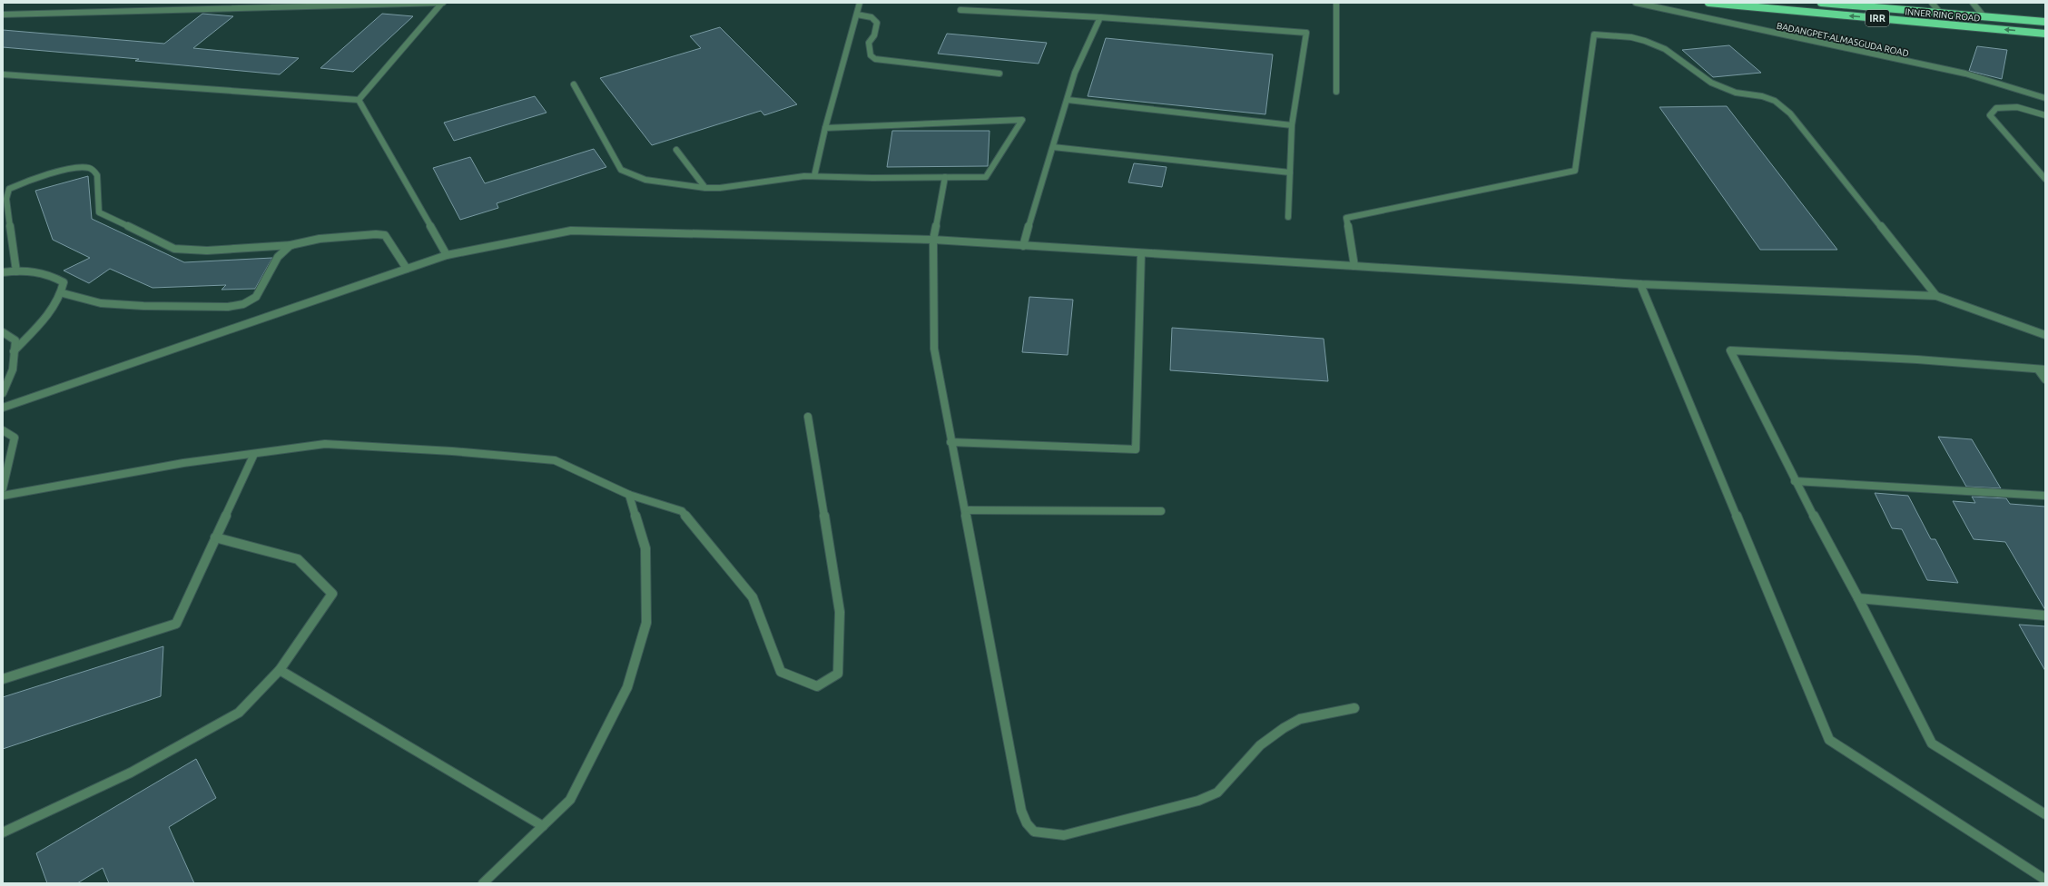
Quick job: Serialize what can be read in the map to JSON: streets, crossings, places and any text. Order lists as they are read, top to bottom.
{
  "streets": {
    "highway": ["INNER RING ROAD", "IRR"],
    "street": ["BADANGPET-ALMASGUDA ROAD"]
  }
}
